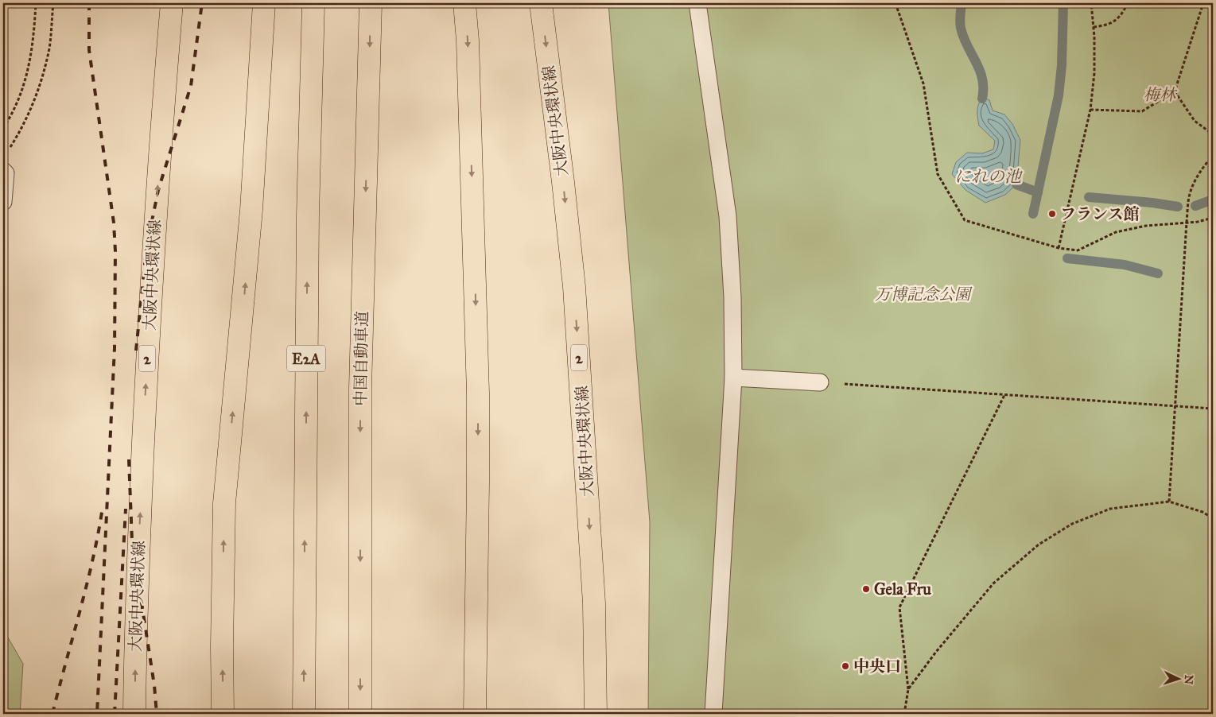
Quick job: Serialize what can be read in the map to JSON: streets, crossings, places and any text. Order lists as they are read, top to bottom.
{
  "streets": {
    "main road": [
      "大阪中央環状線",
      "2",
      "E2A",
      "中国自動車道"
    ]
  },
  "water": ["にれの池"],
  "parks": ["梅林", "万博記念公園"],
  "places": ["フランス館", "Gela Fru", "中央口"],
  "north": "right"
}
